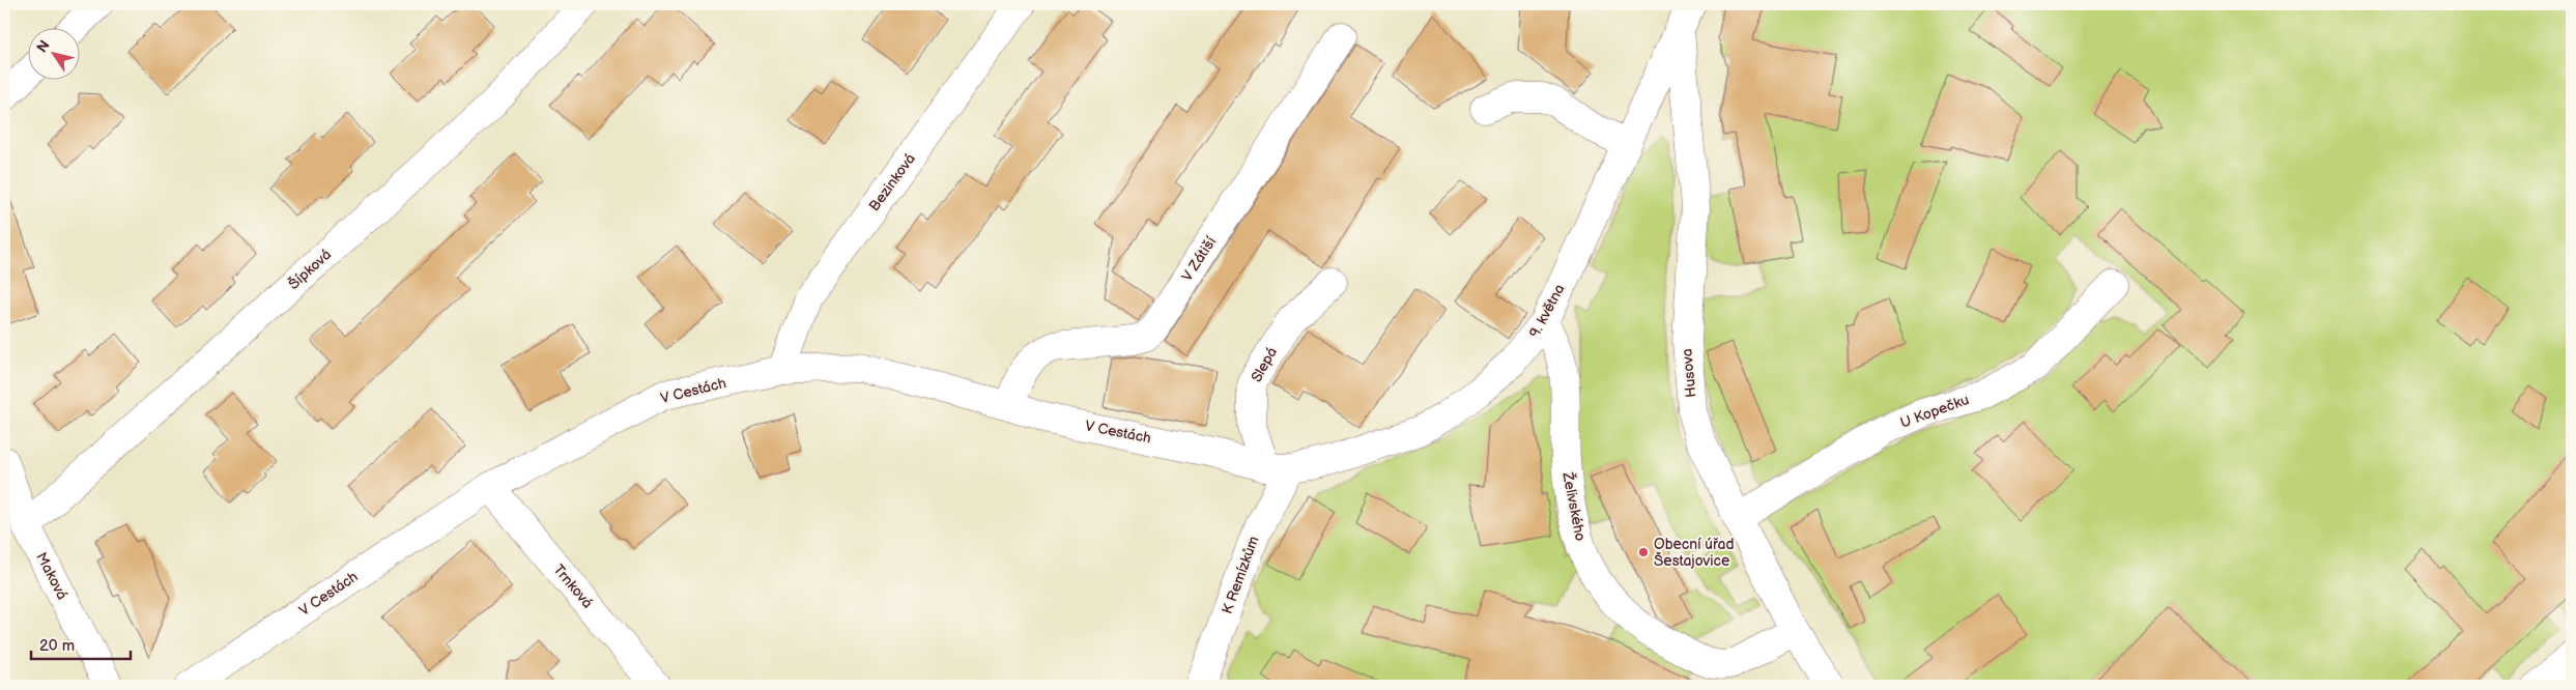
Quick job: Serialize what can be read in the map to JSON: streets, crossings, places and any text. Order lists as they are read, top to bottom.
{
  "streets": {
    "street": [
      "Bezinková",
      "V Zátiší",
      "Šípková",
      "9. května",
      "Slepá",
      "Husova",
      "V Cestách",
      "U Kopečku",
      "Želivského",
      "K Remízkům",
      "Maková",
      "Trnková"
    ]
  },
  "crossings": [
    ["Bezinková", "V Cestách"],
    ["V Zátiší", "V Cestách"],
    ["Šípková", "Maková"],
    ["9. května", "Slepá"],
    ["9. května", "Husova"],
    ["9. května", "V Cestách"],
    ["9. května", "Želivského"],
    ["9. května", "K Remízkům"],
    ["Slepá", "V Cestách"],
    ["Slepá", "K Remízkům"],
    ["Husova", "U Kopečku"],
    ["Husova", "Želivského"],
    ["V Cestách", "K Remízkům"],
    ["V Cestách", "Trnková"]
  ],
  "places": ["Obecní úřad Šestajovice"],
  "scale_bar": "20 m",
  "north": "top left"
}
